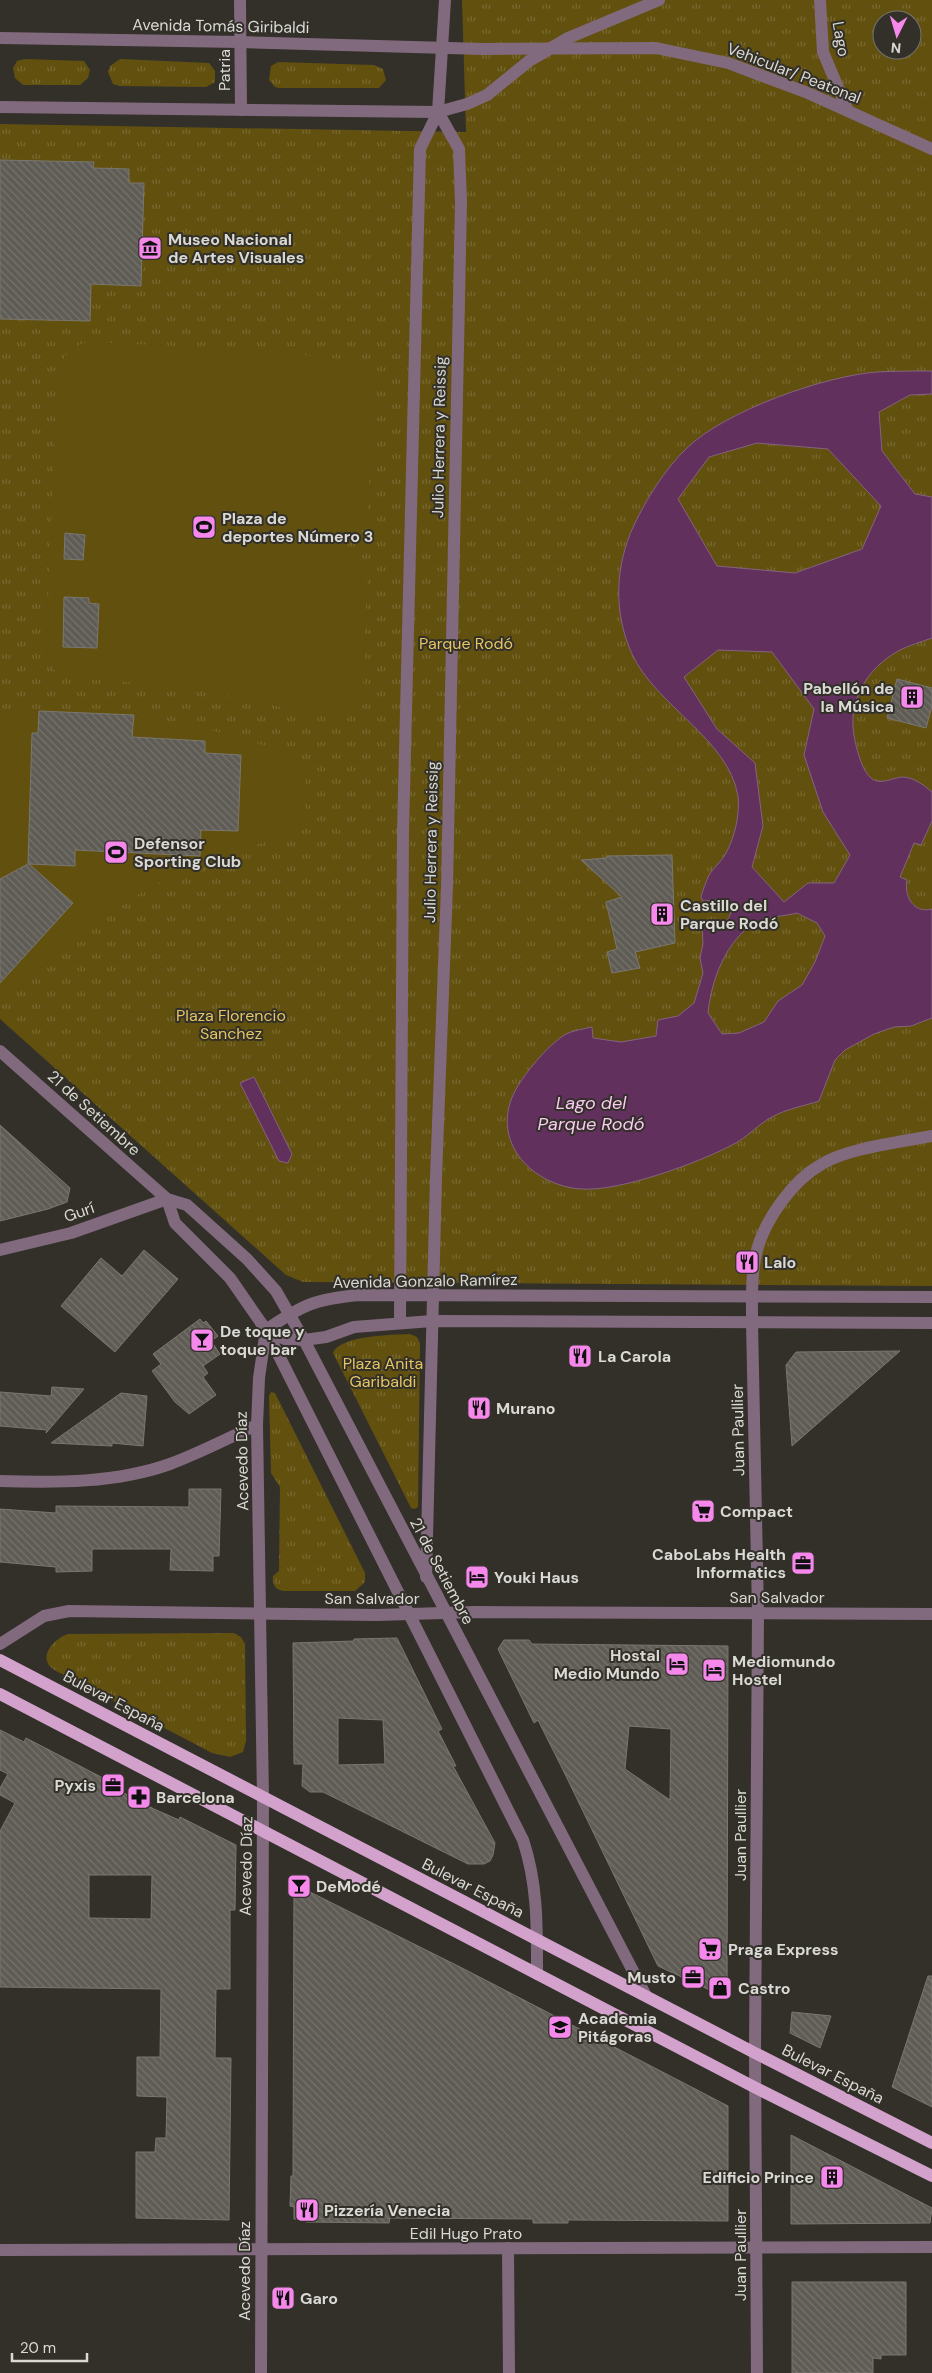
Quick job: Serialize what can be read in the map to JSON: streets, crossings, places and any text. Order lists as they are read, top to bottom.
{
  "streets": {
    "main road": ["Bulevar España"],
    "street": [
      "Avenida Tomás Giribaldi",
      "Lago",
      "Patria",
      "Vehicular/ Peatonal",
      "Julio Herrera y Reissig",
      "21 de Setiembre",
      "Gurí",
      "Avenida Gonzalo Ramírez",
      "Juan Paullier",
      "Acevedo Díaz",
      "San Salvador",
      "Edil Hugo Prato"
    ]
  },
  "crossings": [
    ["Avenida Tomás Giribaldi", "Patria"],
    ["Avenida Tomás Giribaldi", "Vehicular/ Peatonal"],
    ["Avenida Tomás Giribaldi", "Julio Herrera y Reissig"],
    ["Lago", "Vehicular/ Peatonal"],
    ["Julio Herrera y Reissig", "21 de Setiembre"],
    ["Julio Herrera y Reissig", "Avenida Gonzalo Ramírez"],
    ["21 de Setiembre", "Gurí"],
    ["21 de Setiembre", "Avenida Gonzalo Ramírez"],
    ["21 de Setiembre", "San Salvador"],
    ["21 de Setiembre", "Bulevar España"],
    ["Avenida Gonzalo Ramírez", "Juan Paullier"],
    ["Avenida Gonzalo Ramírez", "Acevedo Díaz"],
    ["Juan Paullier", "San Salvador"],
    ["Juan Paullier", "Bulevar España"],
    ["Juan Paullier", "Edil Hugo Prato"],
    ["Acevedo Díaz", "San Salvador"],
    ["Acevedo Díaz", "Bulevar España"],
    ["Acevedo Díaz", "Edil Hugo Prato"]
  ],
  "water": ["Lago del Parque Rodó"],
  "parks": ["Parque Rodó", "Plaza Florencio Sanchez", "Plaza Anita Garibaldi"],
  "places": {
    "museum": ["Museo Nacional de Artes Visuales"],
    "sports": ["Plaza de deportes Número 3", "Defensor Sporting Club"],
    "building": ["Pabellón de la Música", "Castillo del Parque Rodó", "Edificio Prince"],
    "restaurant": [
      "Lalo",
      "La Carola",
      "Murano",
      "Pizzería Venecia",
      "Garo"
    ],
    "bar": ["De toque y toque bar", "DeModé"],
    "supermarket": ["Compact", "Praga Express"],
    "office": ["CaboLabs Health Informatics", "Pyxis", "Musto"],
    "hotel": ["Youki Haus", "Hostal Medio Mundo", "Mediomundo Hostel"],
    "pharmacy": ["Barcelona"],
    "shop": ["Castro"],
    "school or university": ["Academia Pitágoras"]
  },
  "scale_bar": "20 m",
  "north": "bottom"
}
